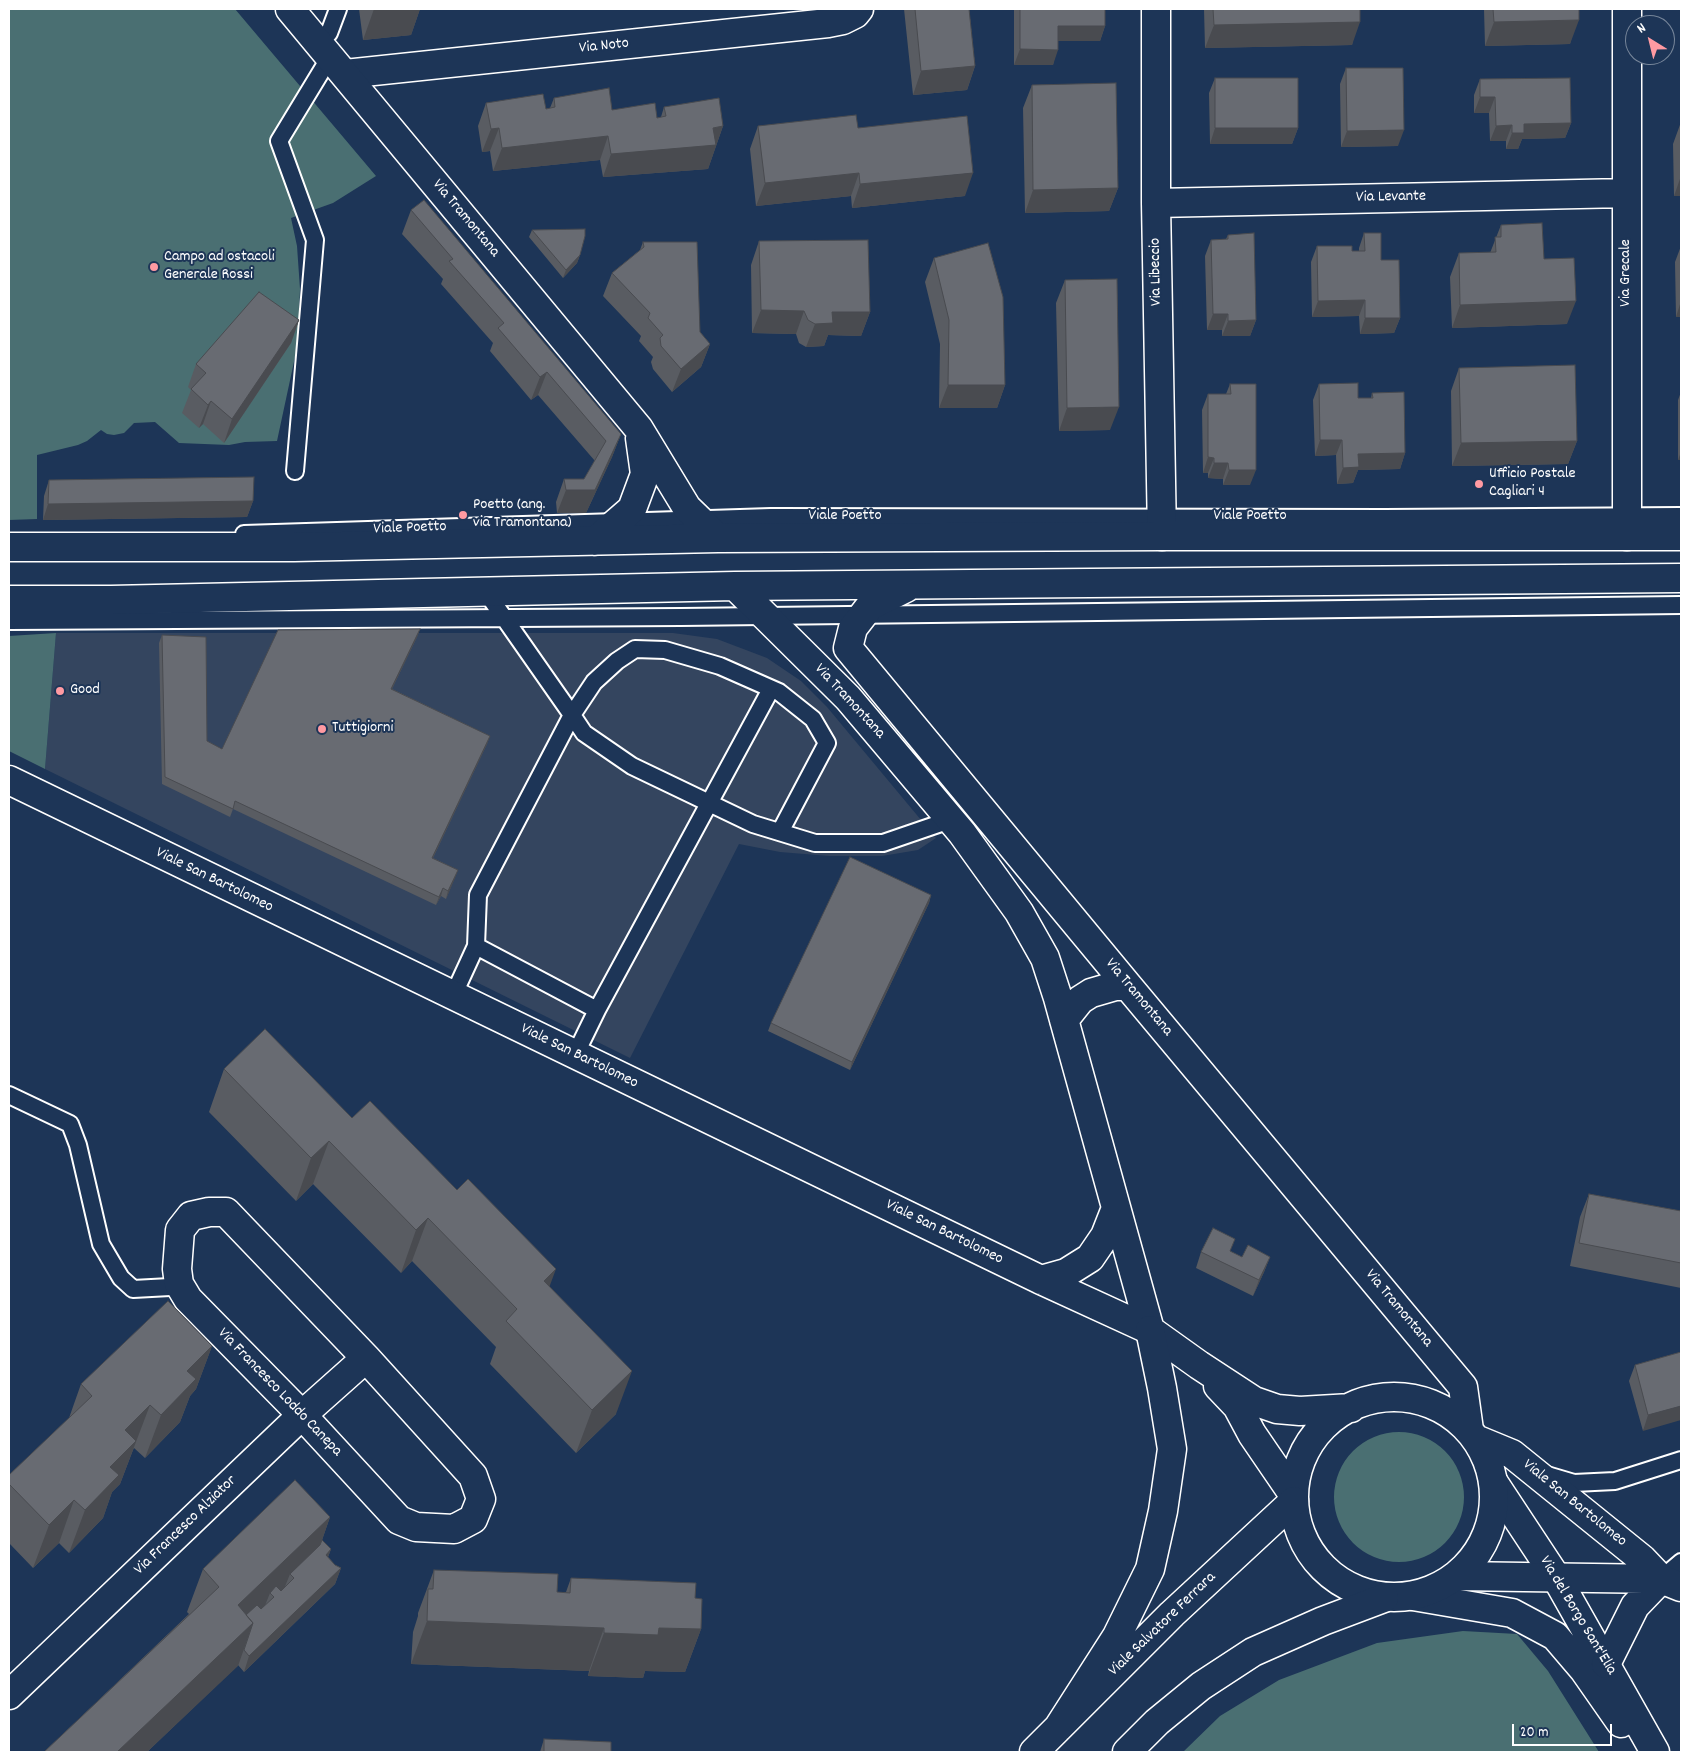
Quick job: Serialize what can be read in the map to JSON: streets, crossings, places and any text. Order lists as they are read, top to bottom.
{
  "streets": {
    "main road": [
      "Via Noto",
      "Via Levante",
      "Via Tramontana",
      "Via Libeccio",
      "Via Grecale",
      "Viale Poetto",
      "Viale San Bartolomeo",
      "Via Francesco Loddo Canepa",
      "Via Francesco Alziator",
      "Via del Borgo Sant'Elia",
      "Viale Salvatore Ferrara"
    ]
  },
  "crossings": [
    ["Via Noto", "Via Tramontana"],
    ["Via Levante", "Via Libeccio"],
    ["Via Levante", "Via Grecale"],
    ["Via Tramontana", "Viale Poetto"],
    ["Via Tramontana", "Viale San Bartolomeo"],
    ["Via Tramontana", "Via del Borgo Sant'Elia"],
    ["Via Libeccio", "Viale Poetto"],
    ["Via Grecale", "Viale Poetto"],
    ["Viale San Bartolomeo", "Viale Salvatore Ferrara"],
    ["Via Francesco Loddo Canepa", "Via Francesco Alziator"]
  ],
  "places": [
    "Campo ad ostacoli Generale Rossi",
    "Ufficio Postale Cagliari 4",
    "Poetto (ang. via Tramontana)",
    "Good",
    "Tuttigiorni"
  ],
  "scale_bar": "20 m",
  "north": "top left"
}
